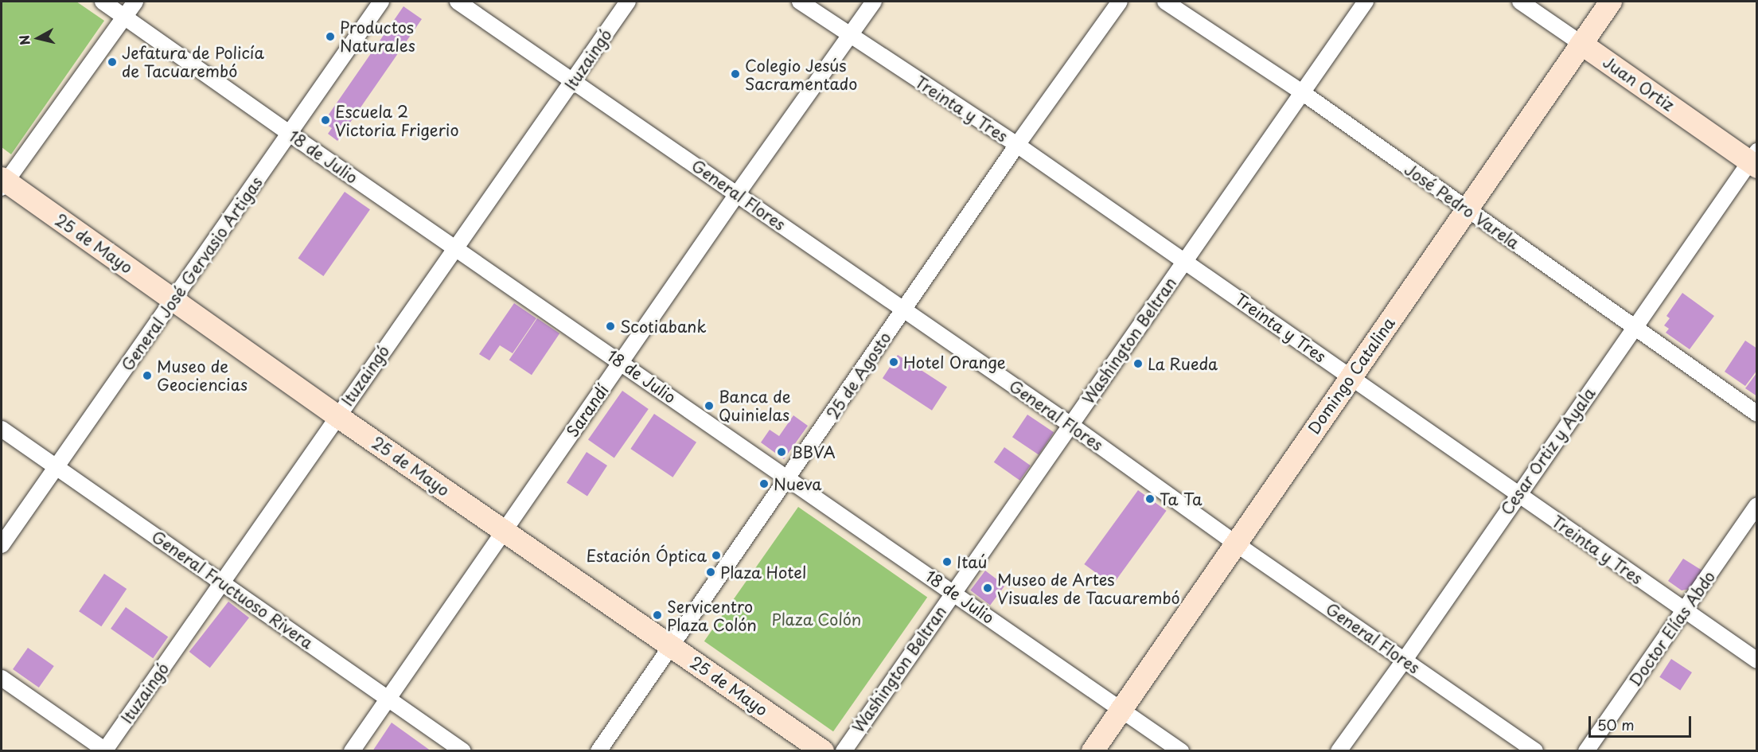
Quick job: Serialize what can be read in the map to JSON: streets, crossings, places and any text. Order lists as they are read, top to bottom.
{
  "streets": {
    "street": [
      "Ituzaingó",
      "Juan Ortiz",
      "Treinta y Tres",
      "18 de Julio",
      "General Flores",
      "José Pedro Varela",
      "25 de Mayo",
      "General José Gervasio Artigas",
      "Washington Beltran",
      "25 de Agosto",
      "Domingo Catalina",
      "Sarandí",
      "Cesar Ortiz y Ayala",
      "General Fructuoso Rivera",
      "Doctor Elías Abdo"
    ]
  },
  "crossings": [
    ["Ituzaingó", "18 de Julio"],
    ["Ituzaingó", "General Flores"],
    ["Ituzaingó", "25 de Mayo"],
    ["Ituzaingó", "General Fructuoso Rivera"],
    ["Juan Ortiz", "Domingo Catalina"],
    ["Juan Ortiz", "Cesar Ortiz y Ayala"],
    ["Treinta y Tres", "Washington Beltran"],
    ["Treinta y Tres", "25 de Agosto"],
    ["Treinta y Tres", "Domingo Catalina"],
    ["Treinta y Tres", "Sarandí"],
    ["Treinta y Tres", "Cesar Ortiz y Ayala"],
    ["Treinta y Tres", "Doctor Elías Abdo"],
    ["18 de Julio", "General José Gervasio Artigas"],
    ["18 de Julio", "Washington Beltran"],
    ["18 de Julio", "25 de Agosto"],
    ["18 de Julio", "Domingo Catalina"],
    ["18 de Julio", "Sarandí"],
    ["General Flores", "Washington Beltran"],
    ["General Flores", "25 de Agosto"],
    ["General Flores", "Domingo Catalina"],
    ["General Flores", "Sarandí"],
    ["General Flores", "Cesar Ortiz y Ayala"],
    ["José Pedro Varela", "Washington Beltran"],
    ["José Pedro Varela", "Domingo Catalina"],
    ["José Pedro Varela", "Cesar Ortiz y Ayala"],
    ["25 de Mayo", "General José Gervasio Artigas"],
    ["25 de Mayo", "25 de Agosto"],
    ["25 de Mayo", "Sarandí"],
    ["General José Gervasio Artigas", "General Fructuoso Rivera"],
    ["Sarandí", "General Fructuoso Rivera"]
  ],
  "parks": ["Plaza Colón"],
  "places": [
    "Productos Naturales",
    "Jefatura de Policía de Tacuarembó",
    "Colegio Jesús Sacramentado",
    "Escuela 2 Victoria Frigerio",
    "Scotiabank",
    "Hotel Orange",
    "La Rueda",
    "Museo de Geociencias",
    "Banca de Quinielas",
    "BBVA",
    "Nueva",
    "Ta Ta",
    "Estación Óptica",
    "Itaú",
    "Plaza Hotel",
    "Museo de Artes Visuales de Tacuarembó",
    "Servicentro Plaza Colón"
  ],
  "scale_bar": "50 m",
  "north": "left"
}
